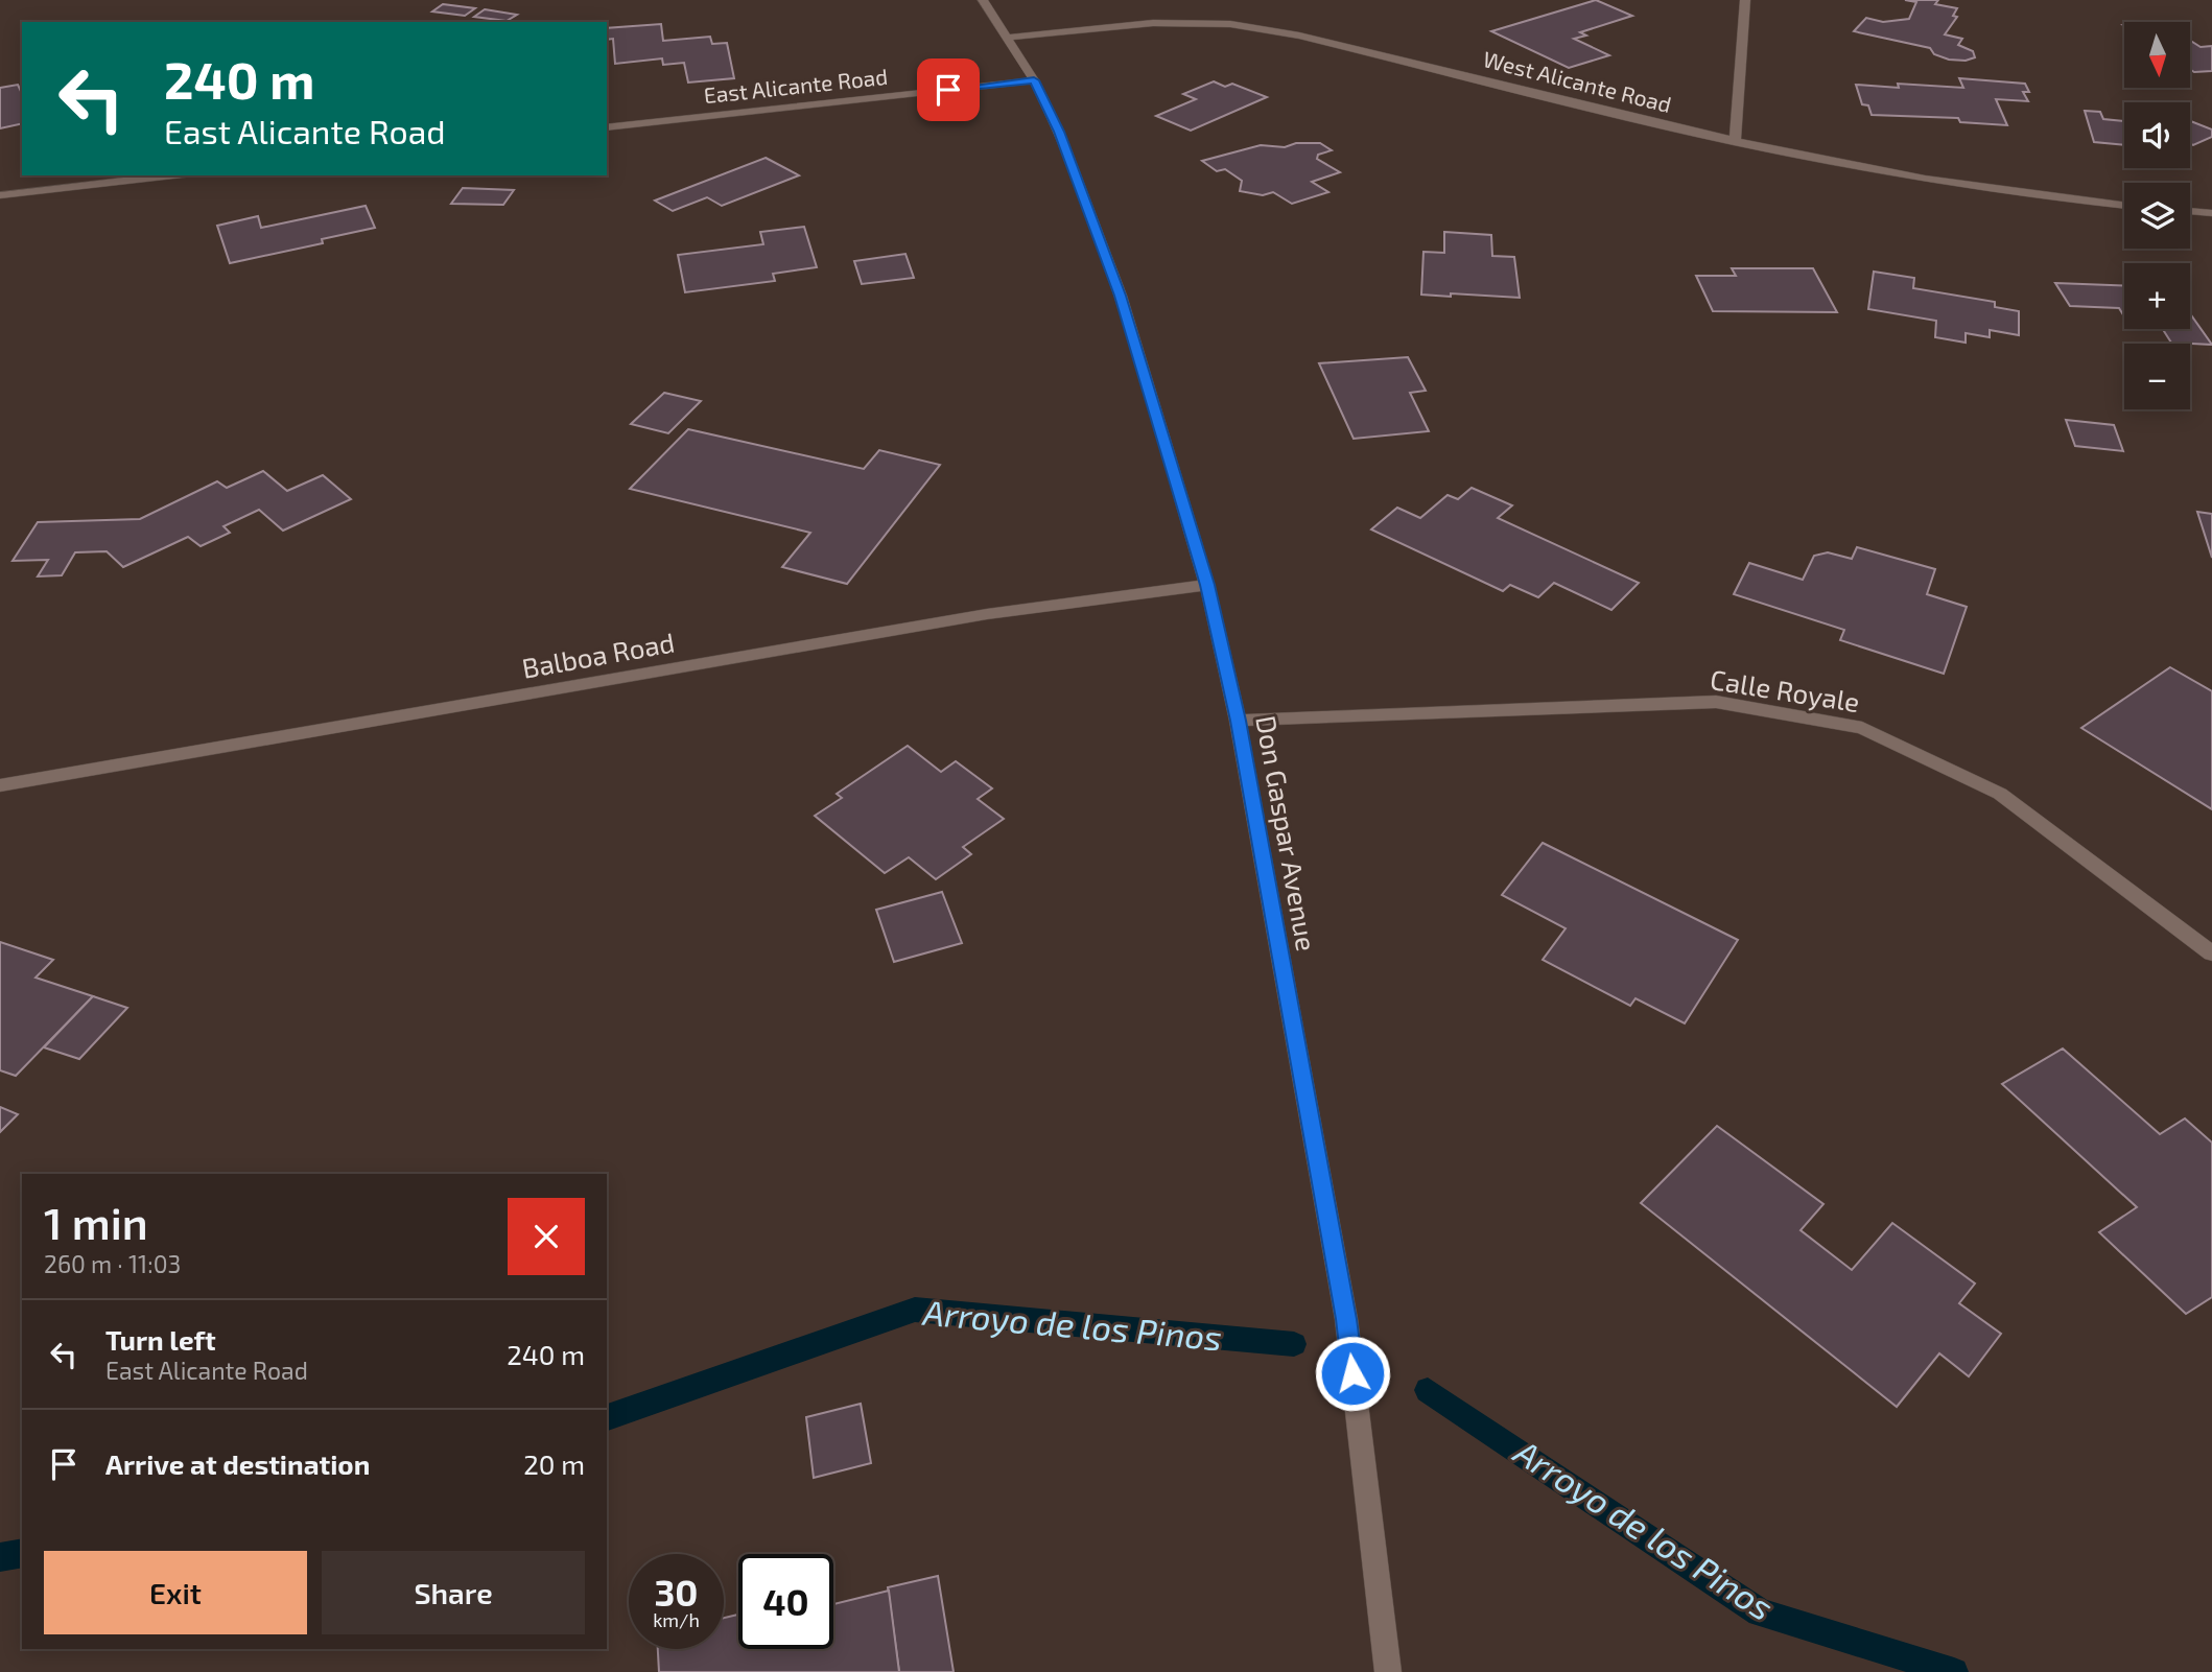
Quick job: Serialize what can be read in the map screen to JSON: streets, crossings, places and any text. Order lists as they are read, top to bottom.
{
  "streets": {
    "street": [
      "West Alicante Road",
      "East Alicante Road",
      "Balboa Road",
      "Calle Royale",
      "Don Gaspar Avenue"
    ]
  },
  "crossings": [
    ["West Alicante Road", "Don Gaspar Avenue"],
    ["East Alicante Road", "Don Gaspar Avenue"],
    ["Balboa Road", "Don Gaspar Avenue"],
    ["Calle Royale", "Don Gaspar Avenue"]
  ],
  "water": ["Arroyo de los Pinos"],
  "north": "bottom",
  "page": {
    "map_buttons": ["+", "−"],
    "turn": ["240 m", "East Alicante Road"],
    "heading": ["1 min", "260 m · 11:03"],
    "list": [
      {
        "name": "Turn left",
        "note": "East Alicante Road",
        "value": "240 m"
      },
      {
        "name": "Arrive at destination",
        "value": "20 m"
      }
    ],
    "buttons": ["Exit", "Share"],
    "speed": "30 km/h",
    "limit": "40"
  }
}
